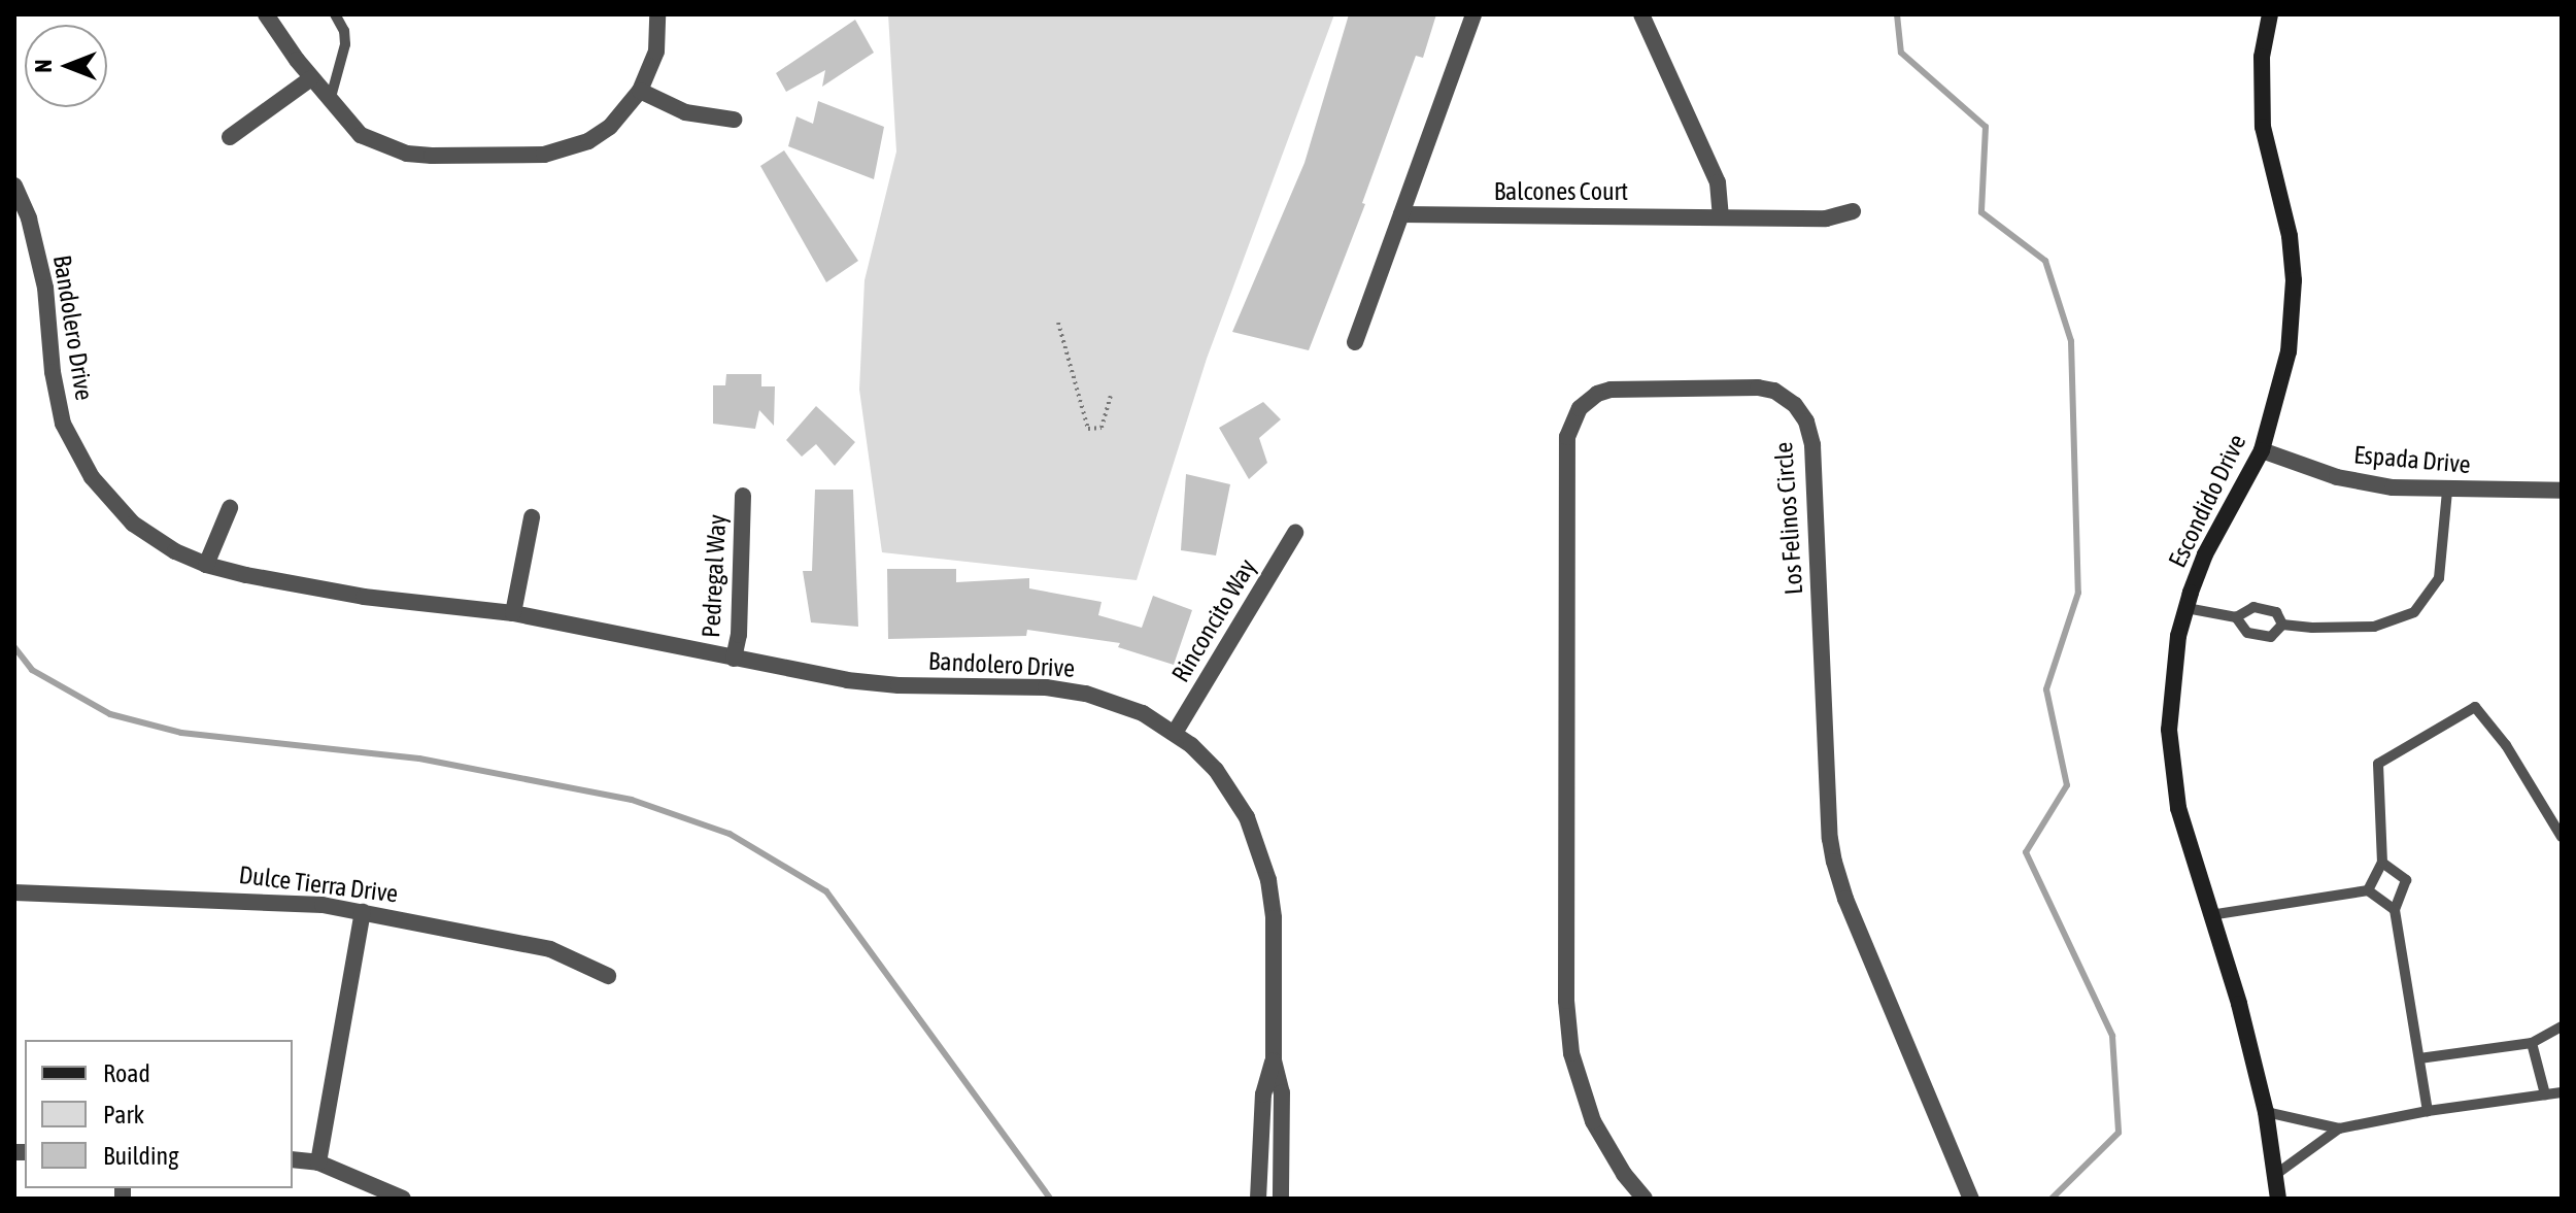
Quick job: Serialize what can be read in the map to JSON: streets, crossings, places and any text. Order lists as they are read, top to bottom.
{
  "streets": {
    "street": [
      "Balcones Court",
      "Bandolero Drive",
      "Espada Drive",
      "Escondido Drive",
      "Los Felinos Circle",
      "Pedregal Way",
      "Rinconcito Way",
      "Dulce Tierra Drive"
    ]
  },
  "crossings": [
    ["Bandolero Drive", "Pedregal Way"],
    ["Bandolero Drive", "Rinconcito Way"],
    ["Espada Drive", "Escondido Drive"]
  ],
  "legend": ["Road", "Park", "Building"],
  "north": "left"
}
